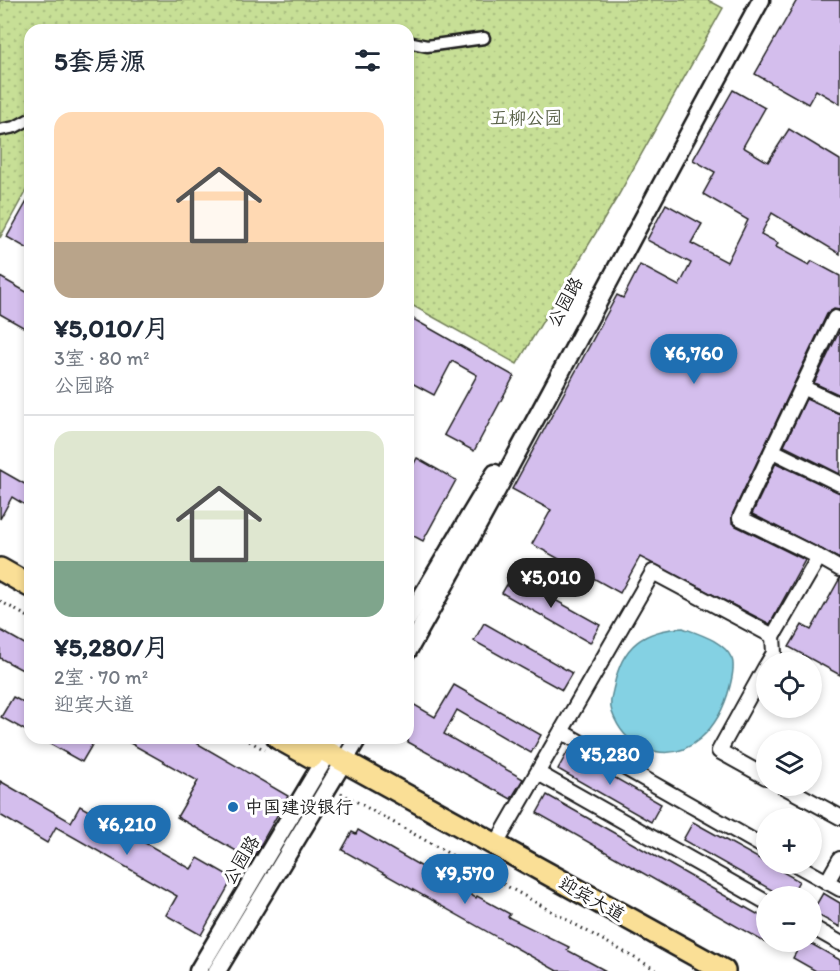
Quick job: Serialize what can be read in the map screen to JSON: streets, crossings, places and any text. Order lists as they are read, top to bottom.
{
  "streets": {
    "main road": ["迎宾大道"],
    "street": ["公园路"]
  },
  "crossings": [
    ["公园路", "迎宾大道"]
  ],
  "parks": ["五柳公园"],
  "places": ["中国建设银行"],
  "page": {
    "heading": "5套房源",
    "list": [
      {
        "name": "¥5,010/月",
        "note": "3室 · 80 m² · 公园路"
      },
      {
        "name": "¥5,280/月",
        "note": "2室 · 70 m² · 迎宾大道"
      }
    ],
    "price": [
      "¥6,760",
      "¥5,010",
      "¥5,280",
      "¥6,210",
      "¥9,570"
    ],
    "map_buttons": ["+", "−"]
  }
}
